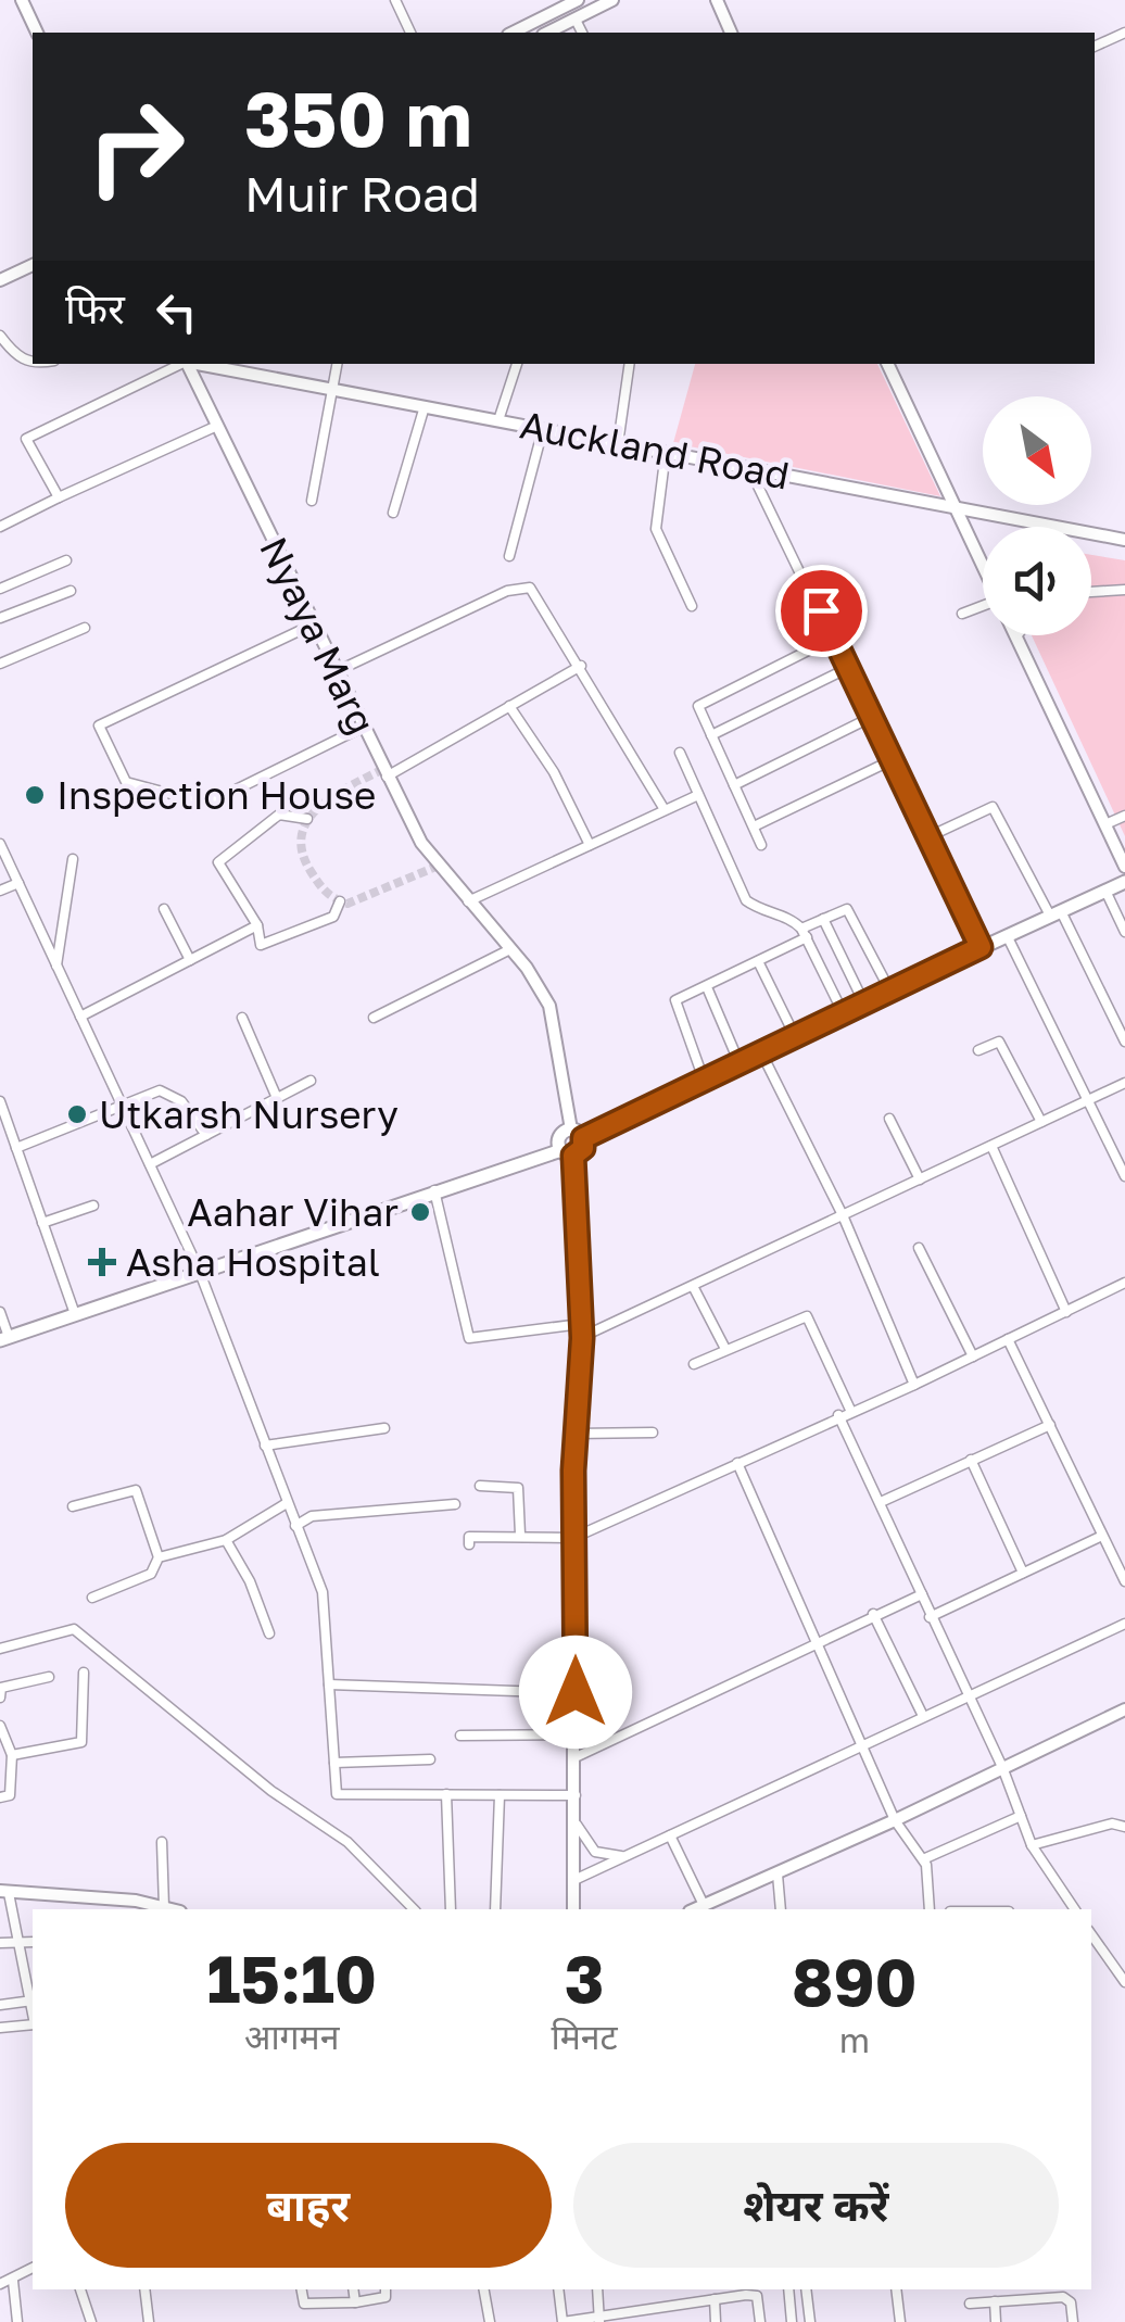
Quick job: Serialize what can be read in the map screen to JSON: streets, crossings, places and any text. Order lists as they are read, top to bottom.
{
  "streets": {
    "street": ["Auckland Road", "Nyaya Marg"]
  },
  "places": {
    "other": ["Inspection House", "Utkarsh Nursery", "Aahar Vihar"],
    "health": ["Asha Hospital"]
  },
  "north": "bottom right",
  "page": {
    "turn": ["350 m", "Muir Road"],
    "then": "फिर",
    "eta": [
      "15:10",
      "आगमन",
      "3",
      "मिनट",
      "890",
      "m"
    ],
    "buttons": ["बाहर", "शेयर करें"]
  }
}
